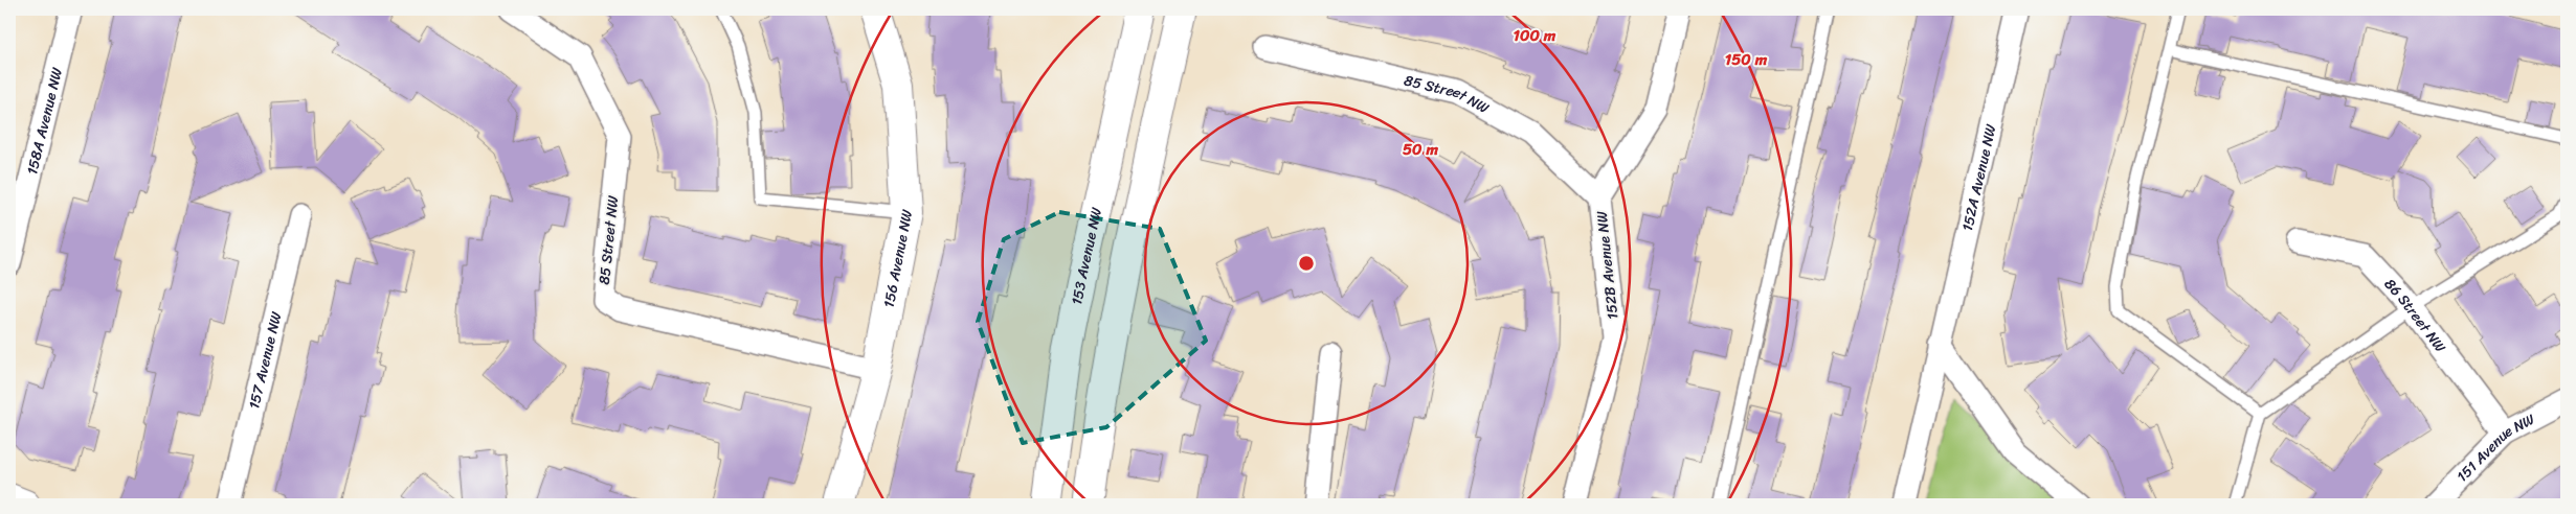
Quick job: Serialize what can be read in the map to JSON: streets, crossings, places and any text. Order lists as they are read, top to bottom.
{
  "streets": {
    "main road": ["153 Avenue NW", "156 Avenue NW"],
    "street": [
      "85 Street NW",
      "158A Avenue NW",
      "152A Avenue NW",
      "152B Avenue NW",
      "86 Street NW",
      "157 Avenue NW",
      "151 Avenue NW"
    ]
  },
  "crossings": [
    ["85 Street NW", "156 Avenue NW"],
    ["85 Street NW", "152B Avenue NW"],
    ["86 Street NW", "151 Avenue NW"]
  ],
  "rings": ["100 m", "150 m", "50 m"]
}
